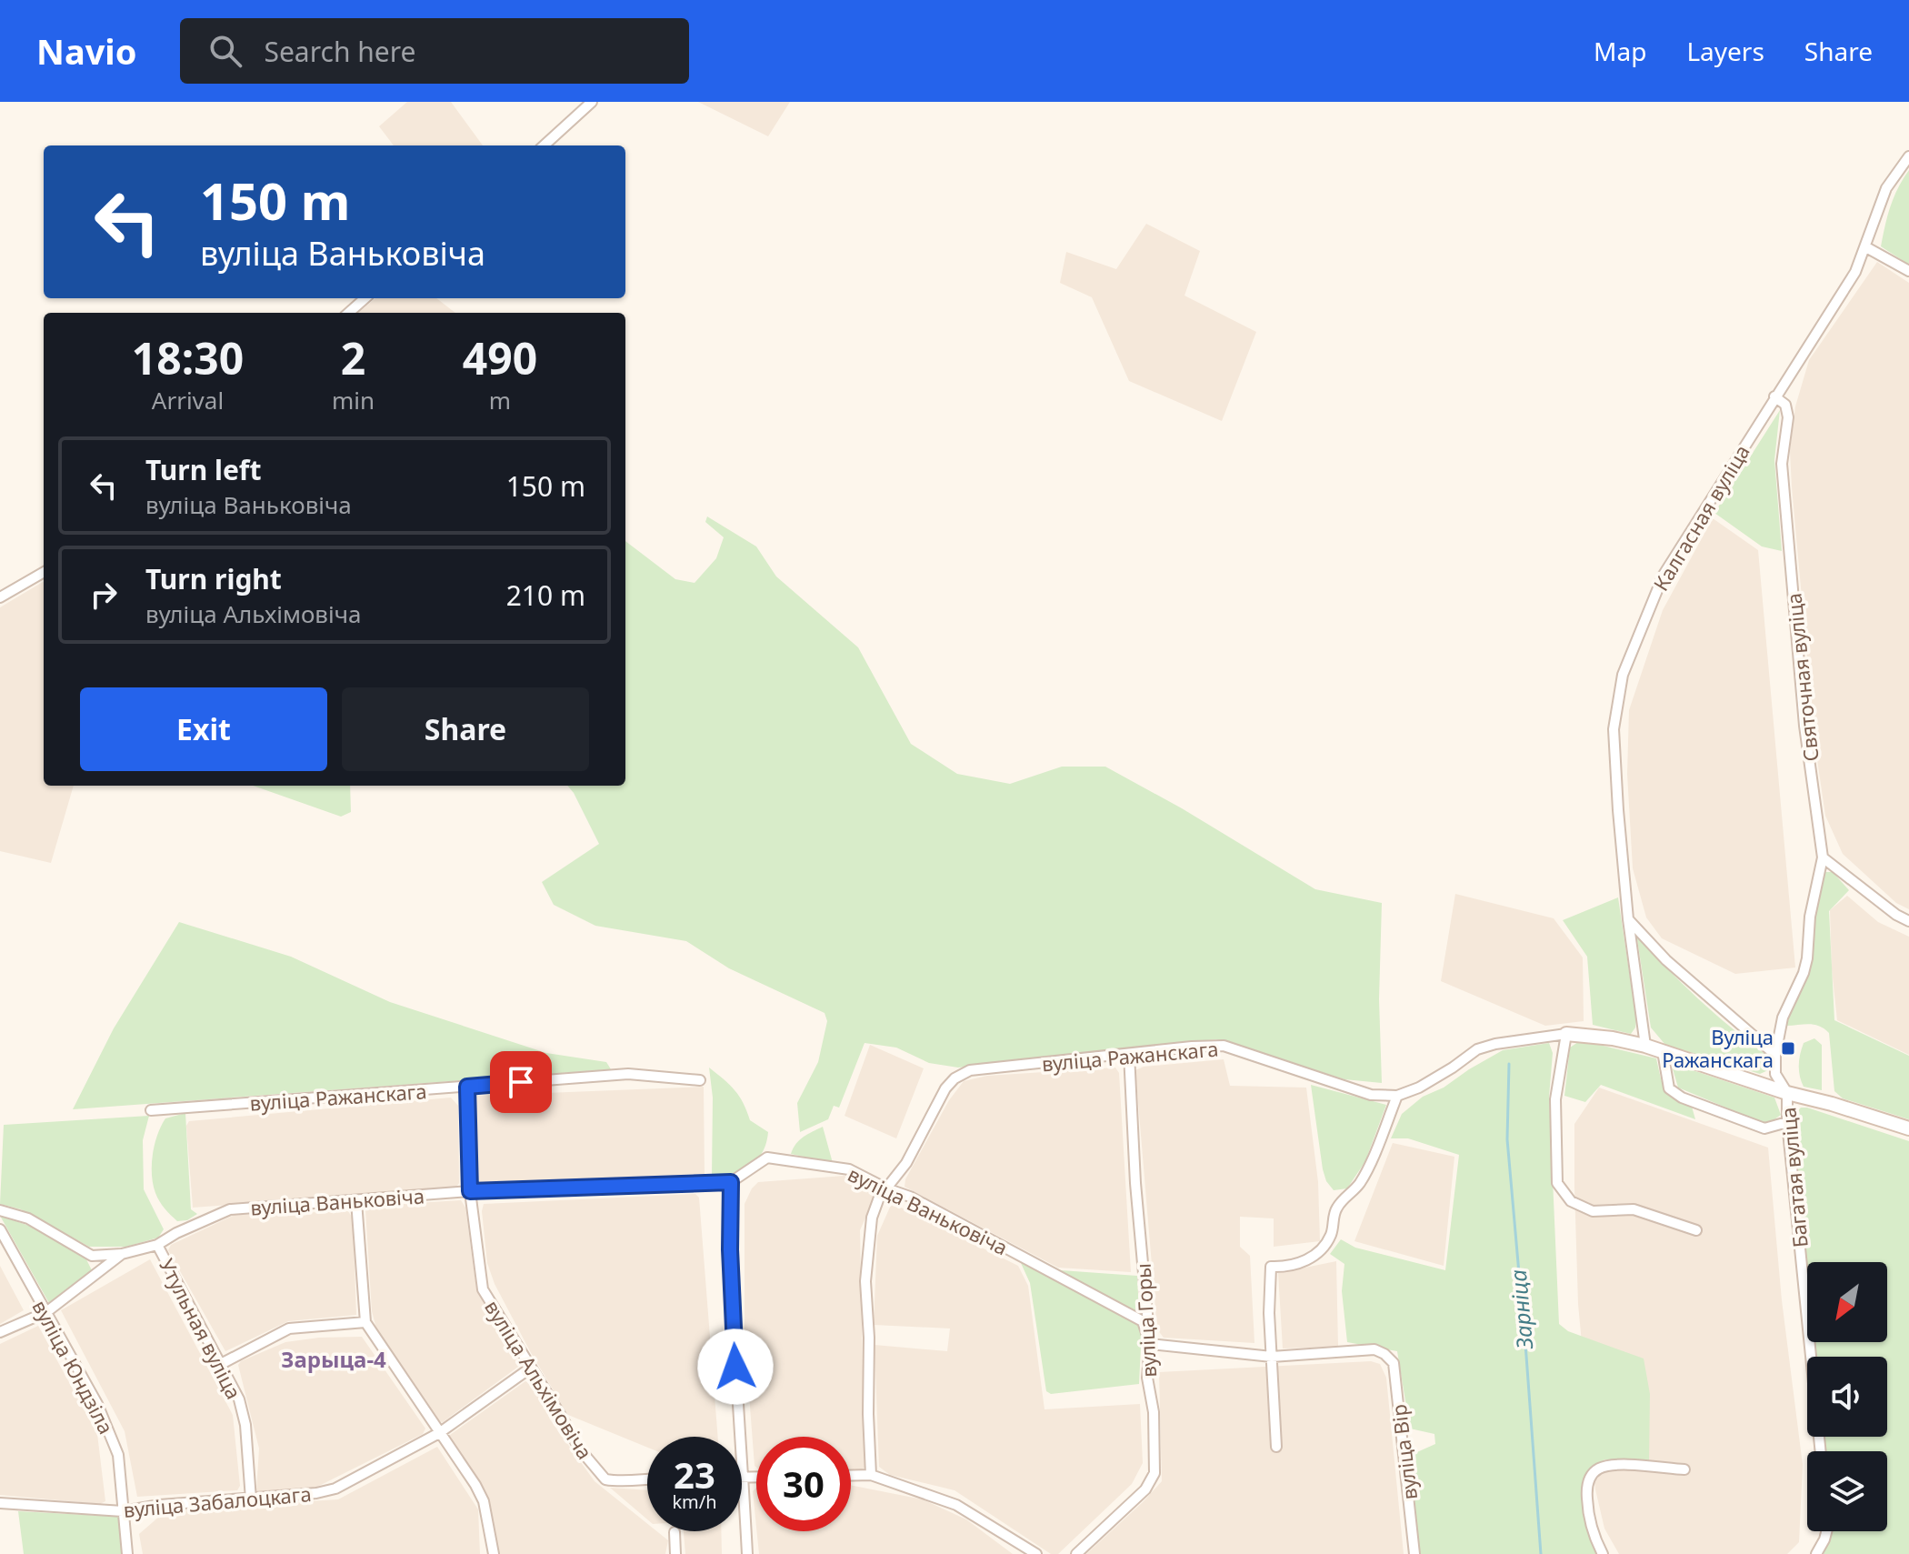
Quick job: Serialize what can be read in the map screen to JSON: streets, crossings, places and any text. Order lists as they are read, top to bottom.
{
  "streets": {
    "street": [
      "Калгасная вуліца",
      "Святочная вуліца",
      "вуліца Ражанскага",
      "Багатая вуліца",
      "вуліца Ваньковіча",
      "вуліца Горы",
      "Утульная вуліца",
      "вуліца Юндзіла",
      "вуліца Альхімовіча",
      "вуліца Вір",
      "вуліца Забалоцкага"
    ]
  },
  "crossings": [
    ["Калгасная вуліца", "Святочная вуліца"],
    ["Святочная вуліца", "Багатая вуліца"],
    ["вуліца Ражанскага", "вуліца Ваньковіча"],
    ["вуліца Ражанскага", "вуліца Горы"],
    ["вуліца Ражанскага", "вуліца Альхімовіча"],
    ["вуліца Ваньковіча", "вуліца Горы"],
    ["вуліца Ваньковіча", "Утульная вуліца"],
    ["вуліца Ваньковіча", "вуліца Юндзіла"],
    ["вуліца Ваньковіча", "вуліца Альхімовіча"],
    ["Утульная вуліца", "вуліца Забалоцкага"],
    ["вуліца Юндзіла", "вуліца Забалоцкага"],
    ["вуліца Альхімовіча", "вуліца Забалоцкага"]
  ],
  "districts": ["Зарыца-4"],
  "water": ["Зарніца"],
  "places": {
    "transit": ["Вуліца Ражанскага"]
  },
  "north": "bottom left",
  "page": {
    "header": "Navio",
    "search": "Search here",
    "nav": ["Map", "Layers", "Share"],
    "turn": ["150 m", "вуліца Ваньковіча"],
    "eta": [
      "18:30",
      "Arrival",
      "2",
      "min",
      "490",
      "m"
    ],
    "list": [
      {
        "name": "Turn left",
        "note": "вуліца Ваньковіча",
        "value": "150 m"
      },
      {
        "name": "Turn right",
        "note": "вуліца Альхімовіча",
        "value": "210 m"
      }
    ],
    "buttons": ["Exit", "Share"],
    "speed": "23 km/h",
    "limit": "30"
  }
}
